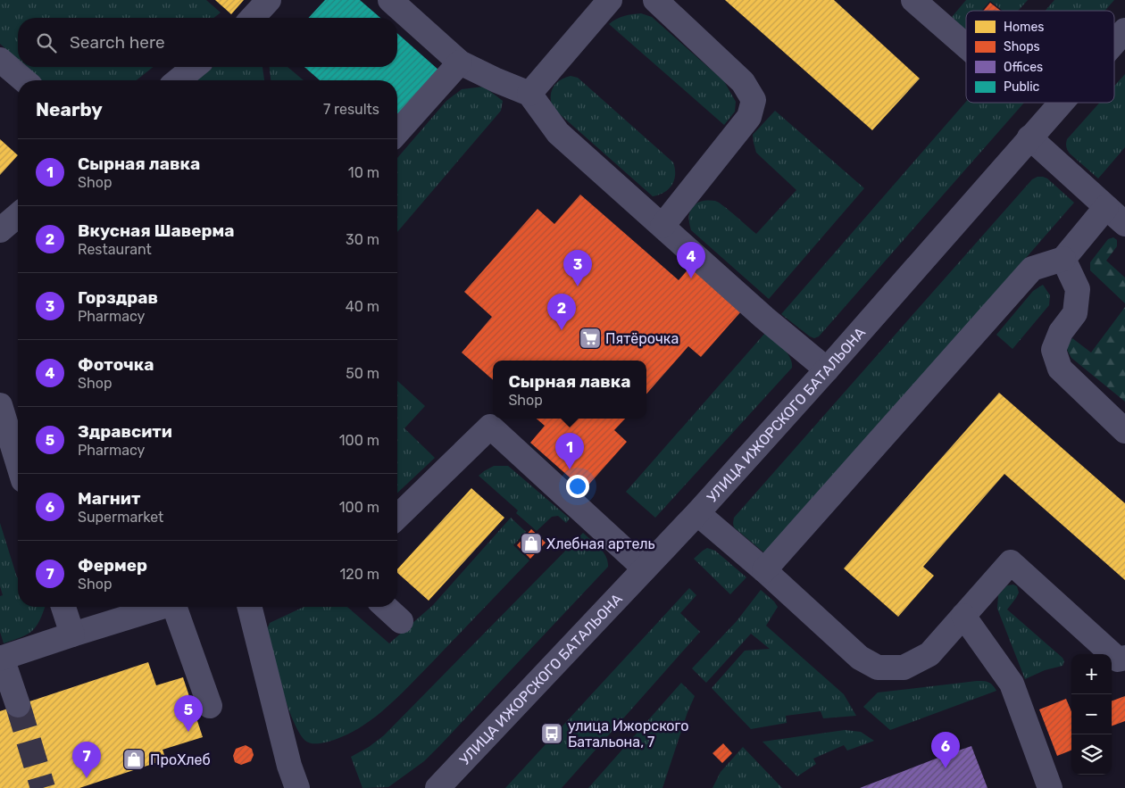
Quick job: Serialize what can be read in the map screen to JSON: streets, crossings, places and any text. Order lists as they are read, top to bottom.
{
  "streets": {
    "street": ["УЛИЦА ИЖОРСКОГО БАТАЛЬОНА"]
  },
  "places": {
    "supermarket": ["Пятёрочка"],
    "shop": ["Хлебная артель", "ПроХлеб"],
    "bus stop": ["улица Ижорского Батальона, 7"]
  },
  "legend": [
    "Homes",
    "Shops",
    "Offices",
    "Public"
  ],
  "page": {
    "search": "Search here",
    "heading": ["Nearby", "7 results"],
    "list": [
      {
        "mark": "1",
        "name": "Сырная лавка",
        "note": "Shop",
        "value": "10 m"
      },
      {
        "mark": "2",
        "name": "Вкусная Шаверма",
        "note": "Restaurant",
        "value": "30 m"
      },
      {
        "mark": "3",
        "name": "Горздрав",
        "note": "Pharmacy",
        "value": "40 m"
      },
      {
        "mark": "4",
        "name": "Фоточка",
        "note": "Shop",
        "value": "50 m"
      },
      {
        "mark": "5",
        "name": "Здравсити",
        "note": "Pharmacy",
        "value": "100 m"
      },
      {
        "mark": "6",
        "name": "Магнит",
        "note": "Supermarket",
        "value": "100 m"
      },
      {
        "mark": "7",
        "name": "Фермер",
        "note": "Shop",
        "value": "120 m"
      }
    ],
    "pins": [
      "4",
      "3",
      "2",
      "1",
      "5",
      "6",
      "7"
    ],
    "popup": ["Сырная лавка", "Shop"],
    "map_buttons": ["+", "−"]
  }
}
